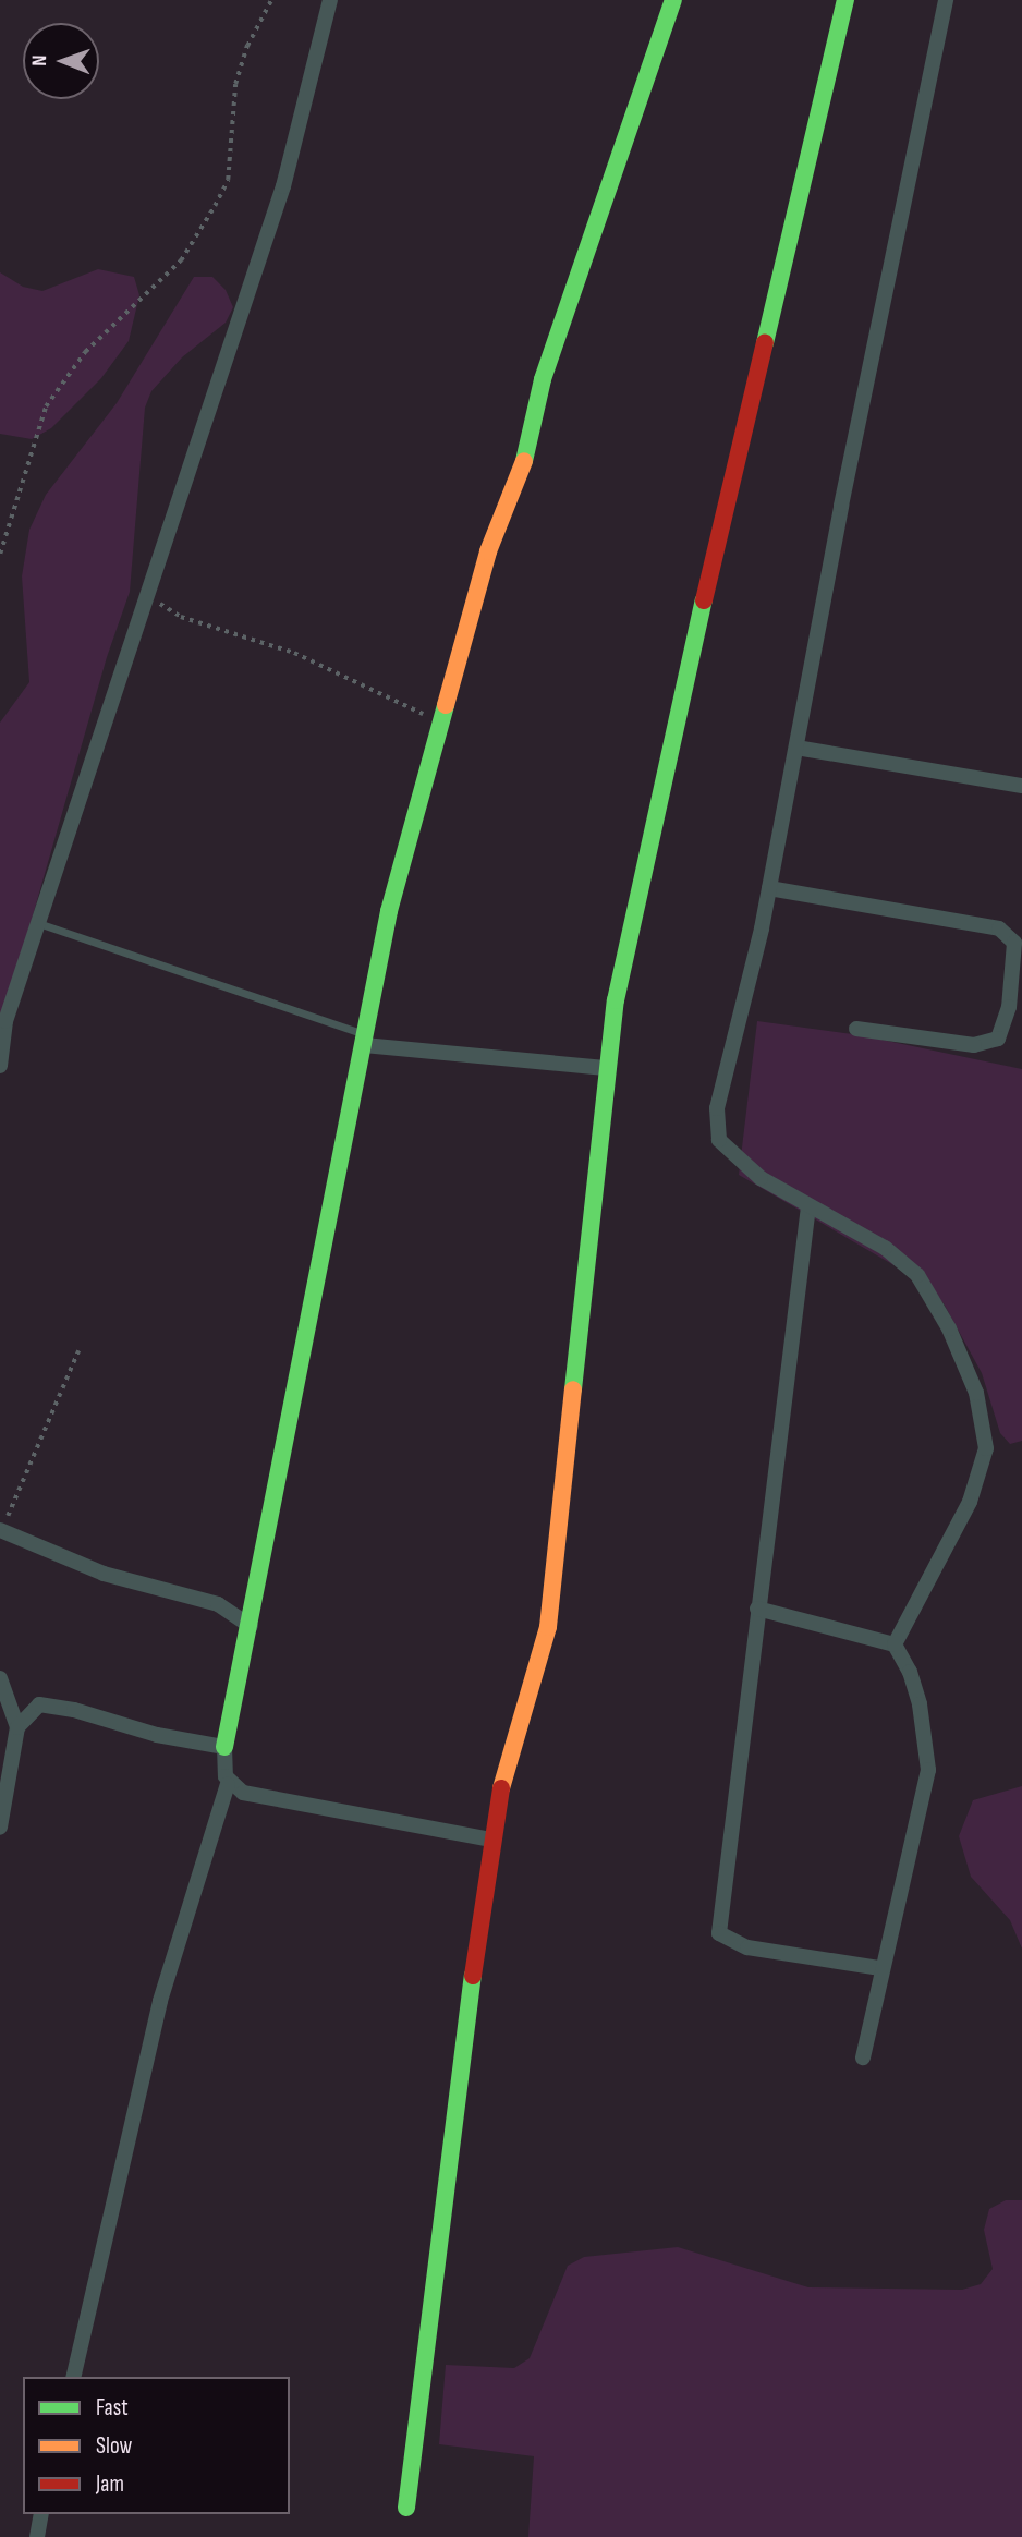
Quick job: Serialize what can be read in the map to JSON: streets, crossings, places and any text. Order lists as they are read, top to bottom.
{
  "legend": ["Fast", "Slow", "Jam"],
  "north": "left"
}
